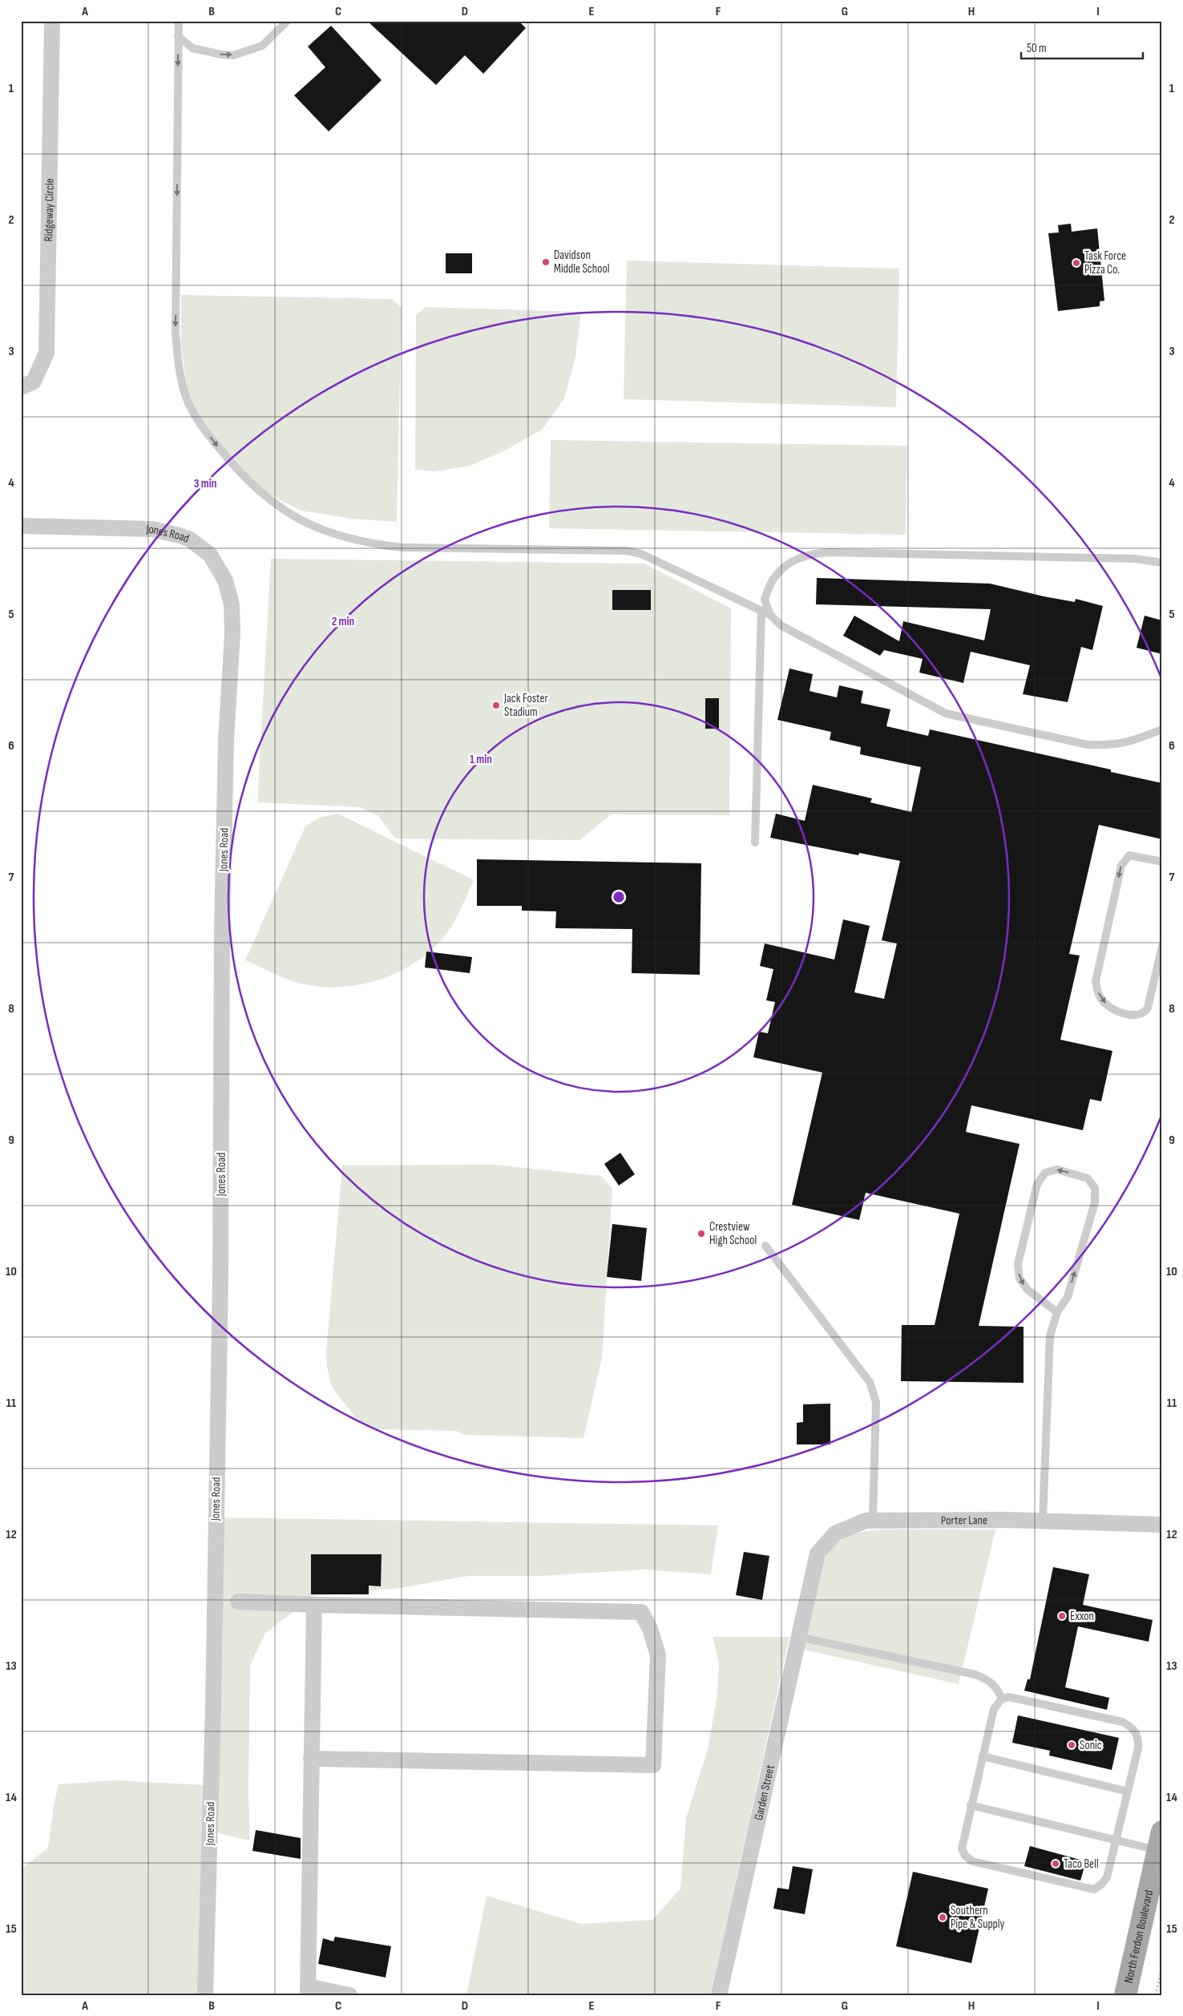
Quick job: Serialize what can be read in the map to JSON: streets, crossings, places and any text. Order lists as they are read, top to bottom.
{
  "streets": {
    "main road": ["North Ferdon Boulevard"],
    "street": [
      "Ridgeway Circle",
      "Jones Road",
      "Porter Lane",
      "Garden Street"
    ]
  },
  "crossings": [
    ["Porter Lane", "Garden Street"]
  ],
  "places": [
    "Davidson Middle School",
    "Task Force Pizza Co.",
    "Jack Foster Stadium",
    "Crestview High School",
    "Exxon",
    "Sonic",
    "Taco Bell",
    "Southern Pipe & Supply"
  ],
  "scale_bar": "50 m",
  "grid": {
    "columns": [
      "A",
      "B",
      "C",
      "D",
      "E",
      "F",
      "G",
      "H",
      "I"
    ],
    "rows": [
      "1",
      "2",
      "3",
      "4",
      "5",
      "6",
      "7",
      "8",
      "9",
      "10",
      "11",
      "12",
      "13",
      "14",
      "15"
    ]
  },
  "rings": ["3 min", "2 min", "1 min"]
}
